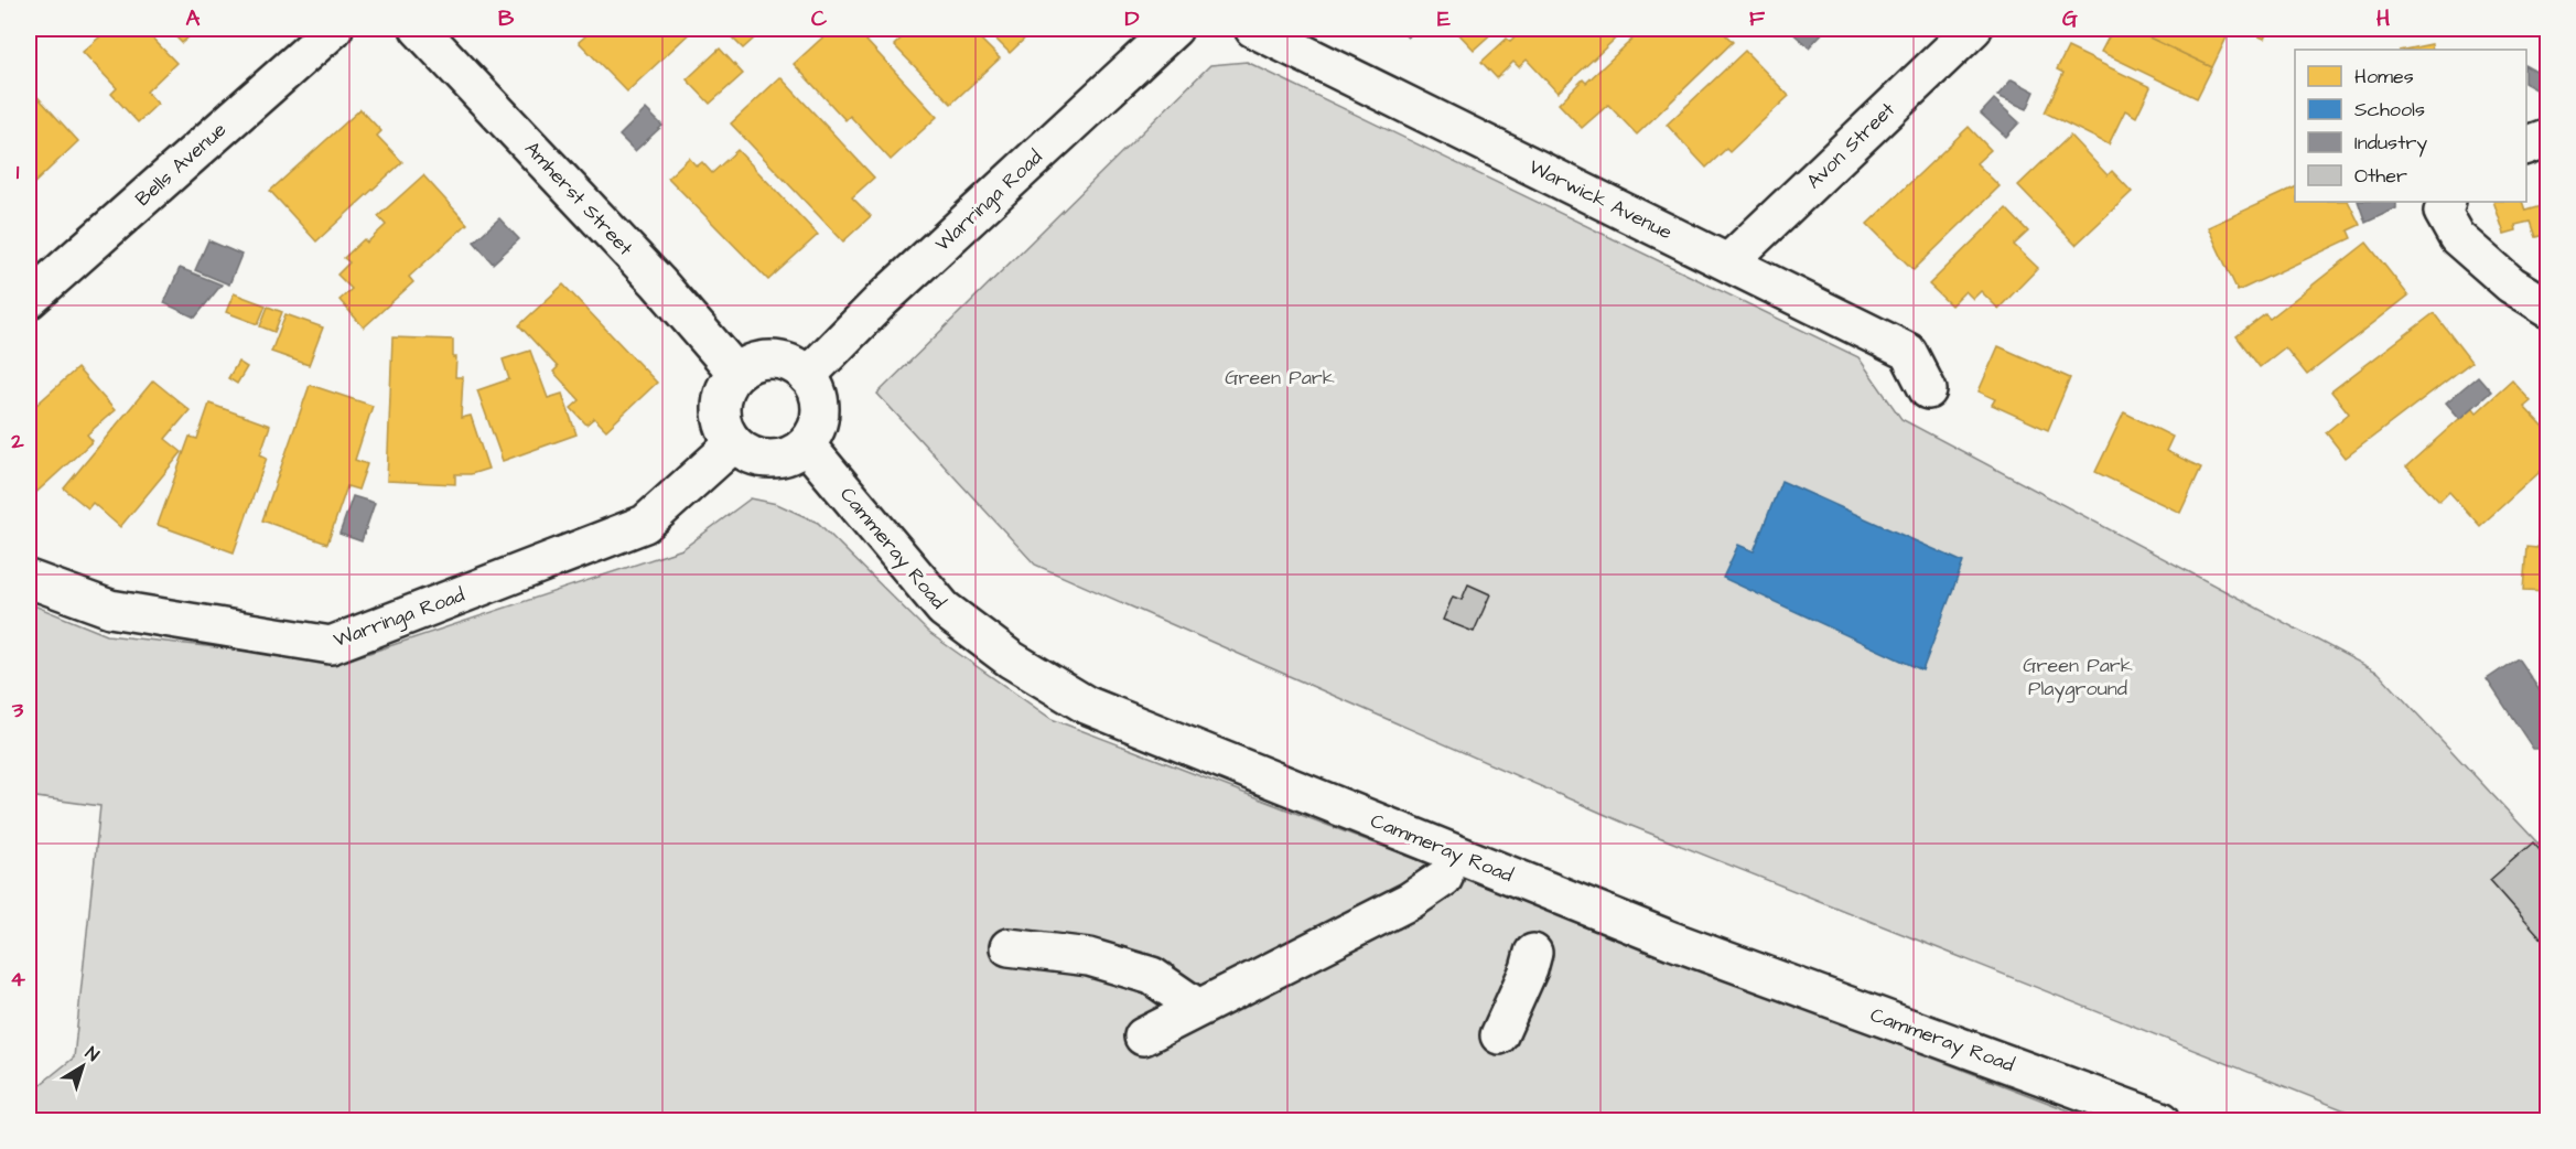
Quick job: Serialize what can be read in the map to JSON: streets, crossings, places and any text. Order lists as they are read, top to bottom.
{
  "streets": {
    "street": [
      "Avon Street",
      "Bells Avenue",
      "Amherst Street",
      "Warwick Avenue",
      "Warringa Road",
      "Cammeray Road"
    ]
  },
  "crossings": [
    ["Avon Street", "Warwick Avenue"],
    ["Amherst Street", "Warringa Road"],
    ["Amherst Street", "Cammeray Road"],
    ["Warringa Road", "Cammeray Road"]
  ],
  "parks": ["Green Park", "Green Park Playground"],
  "legend": [
    "Homes",
    "Schools",
    "Industry",
    "Other"
  ],
  "north": "top right",
  "grid": {
    "columns": [
      "A",
      "B",
      "C",
      "D",
      "E",
      "F",
      "G",
      "H"
    ],
    "rows": [
      "1",
      "2",
      "3",
      "4"
    ]
  }
}
